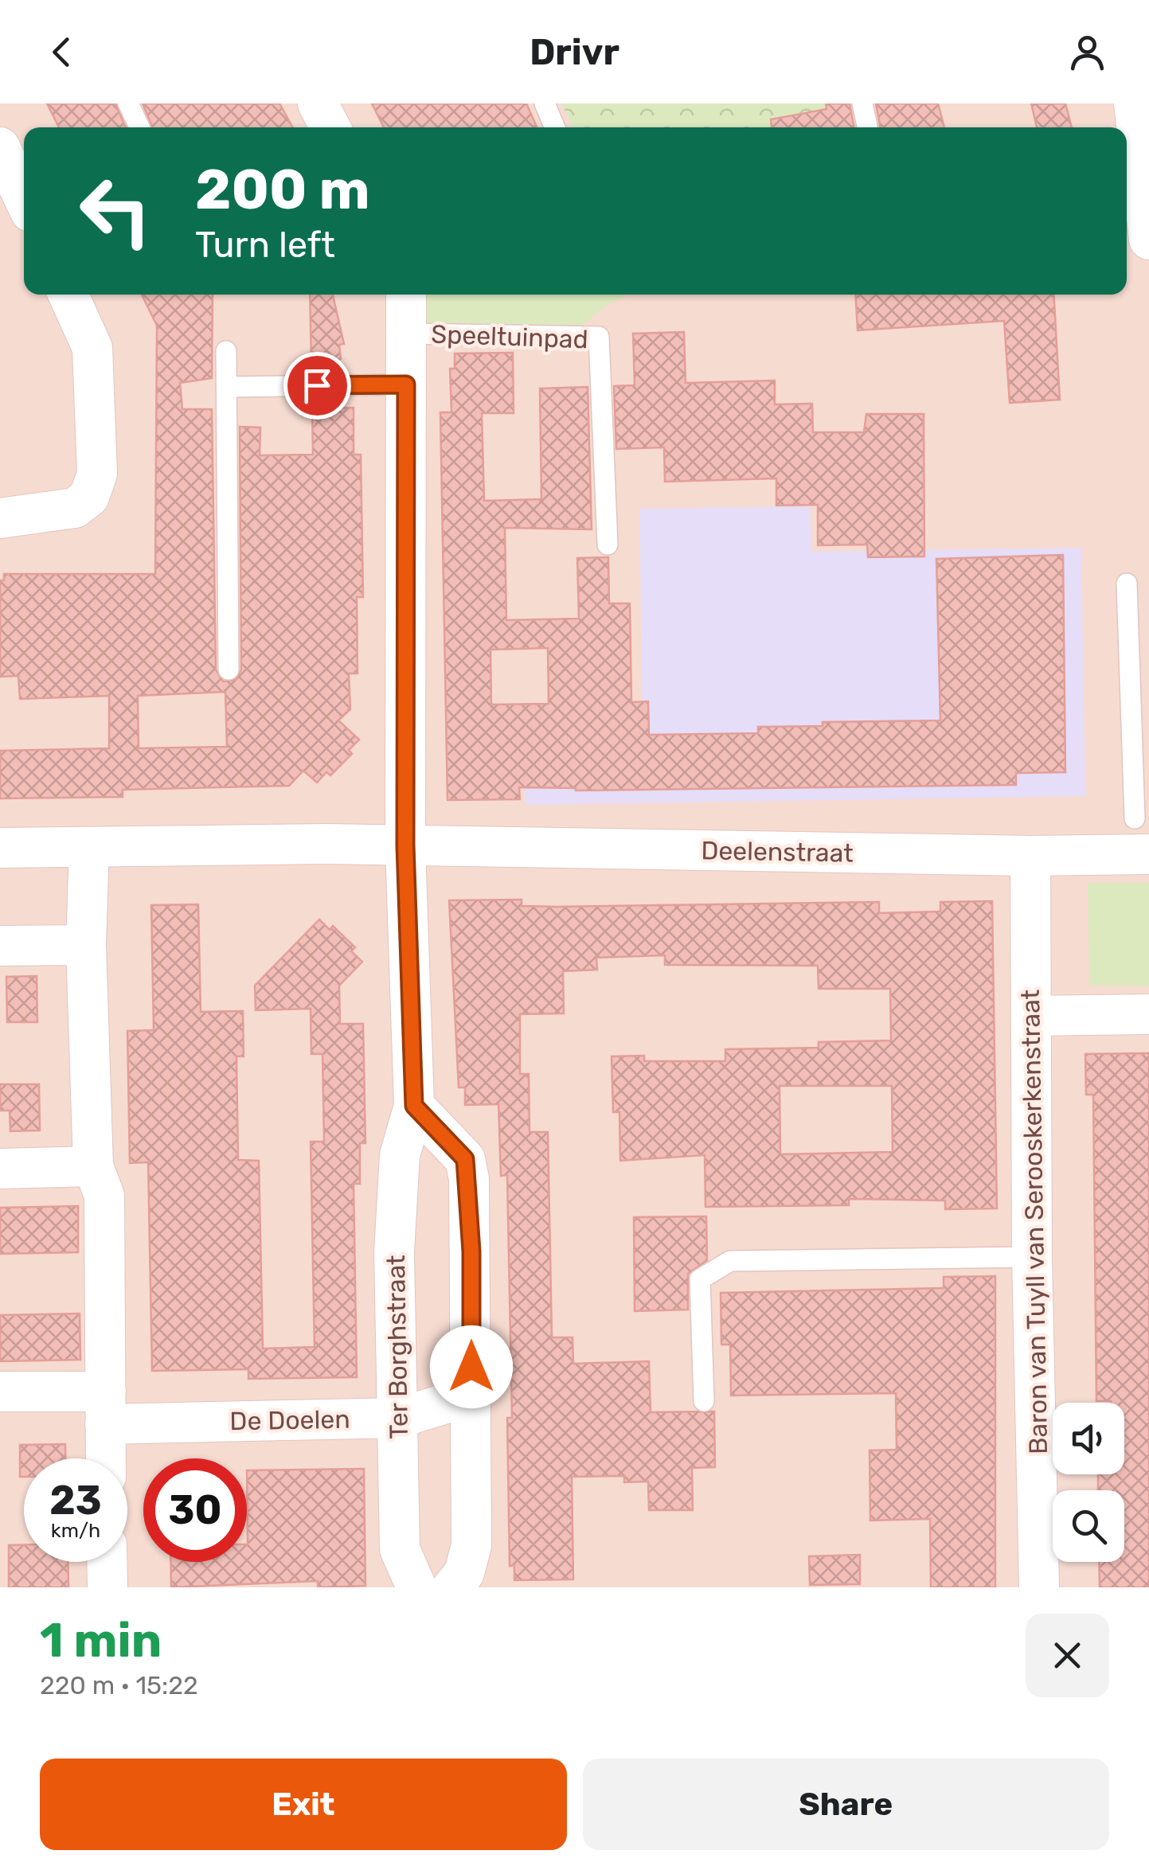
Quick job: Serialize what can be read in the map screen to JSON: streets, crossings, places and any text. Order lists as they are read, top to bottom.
{
  "streets": {
    "street": [
      "Deelenstraat",
      "Baron van Tuyll van Serooskerkenstraat",
      "Ter Borghstraat",
      "De Doelen"
    ],
    "lane": ["Speeltuinpad"]
  },
  "crossings": [
    ["Speeltuinpad", "Ter Borghstraat"],
    ["Deelenstraat", "Baron van Tuyll van Serooskerkenstraat"],
    ["Deelenstraat", "Ter Borghstraat"],
    ["Ter Borghstraat", "De Doelen"]
  ],
  "page": {
    "header": "Drivr",
    "turn": ["200 m", "Turn left"],
    "speed": "23 km/h",
    "limit": "30",
    "heading": ["1 min", "220 m · 15:22"],
    "buttons": ["Exit", "Share"]
  }
}
